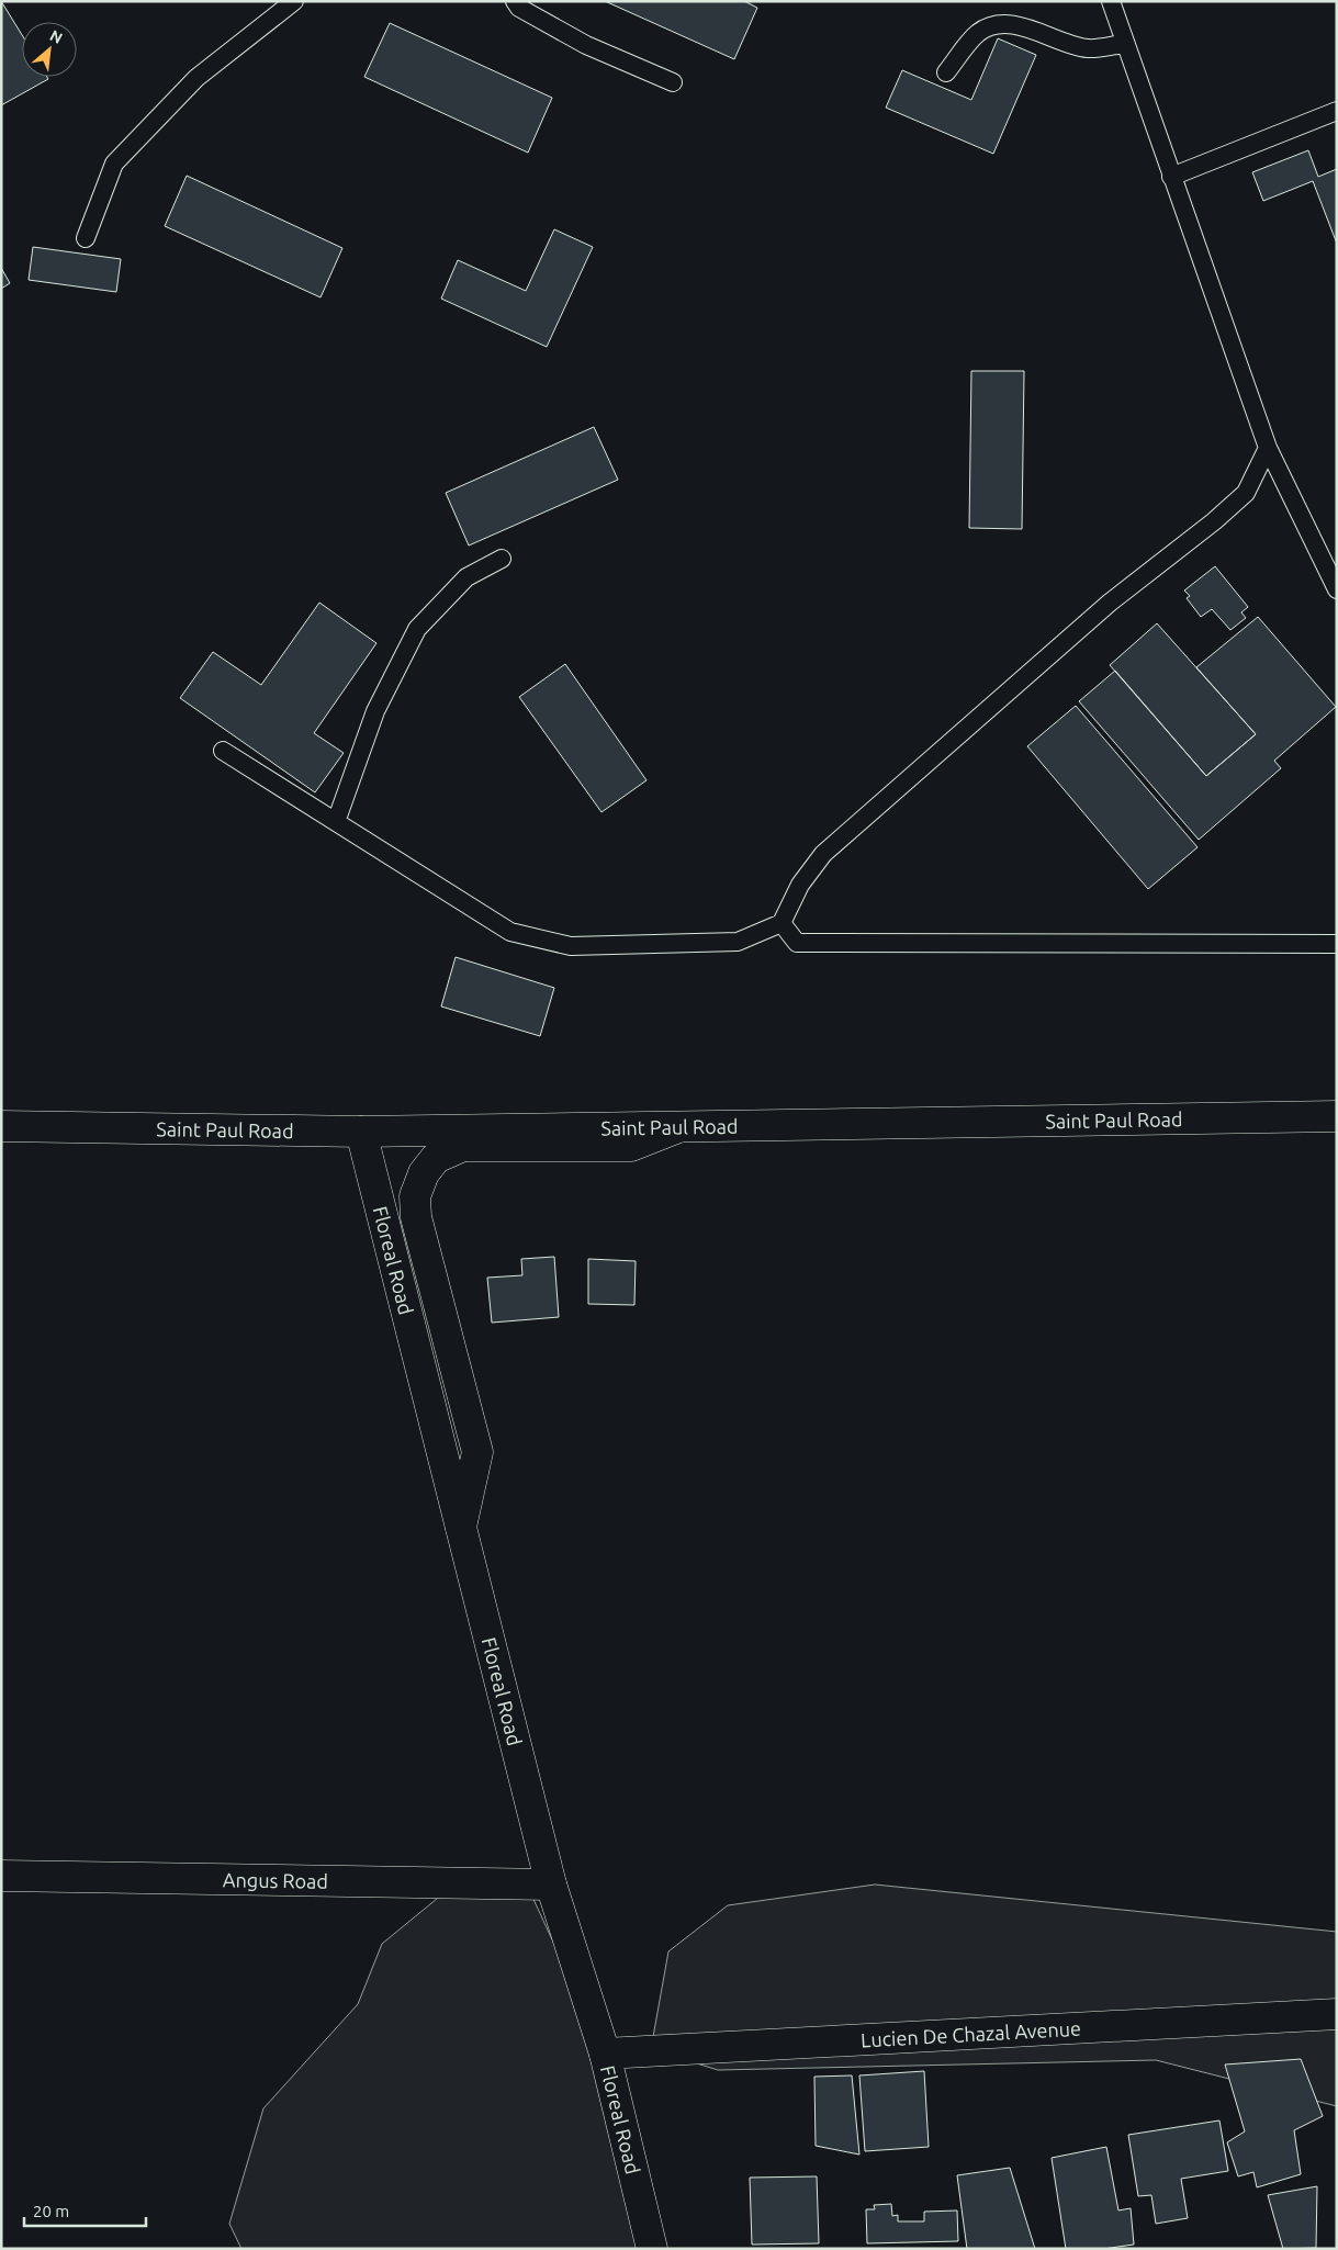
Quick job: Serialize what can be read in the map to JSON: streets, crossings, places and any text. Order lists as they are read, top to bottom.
{
  "streets": {
    "main road": [
      "Saint Paul Road",
      "Floreal Road",
      "Angus Road",
      "Lucien De Chazal Avenue"
    ]
  },
  "crossings": [
    ["Saint Paul Road", "Floreal Road"],
    ["Floreal Road", "Angus Road"],
    ["Floreal Road", "Lucien De Chazal Avenue"]
  ],
  "scale_bar": "20 m",
  "north": "top right"
}
